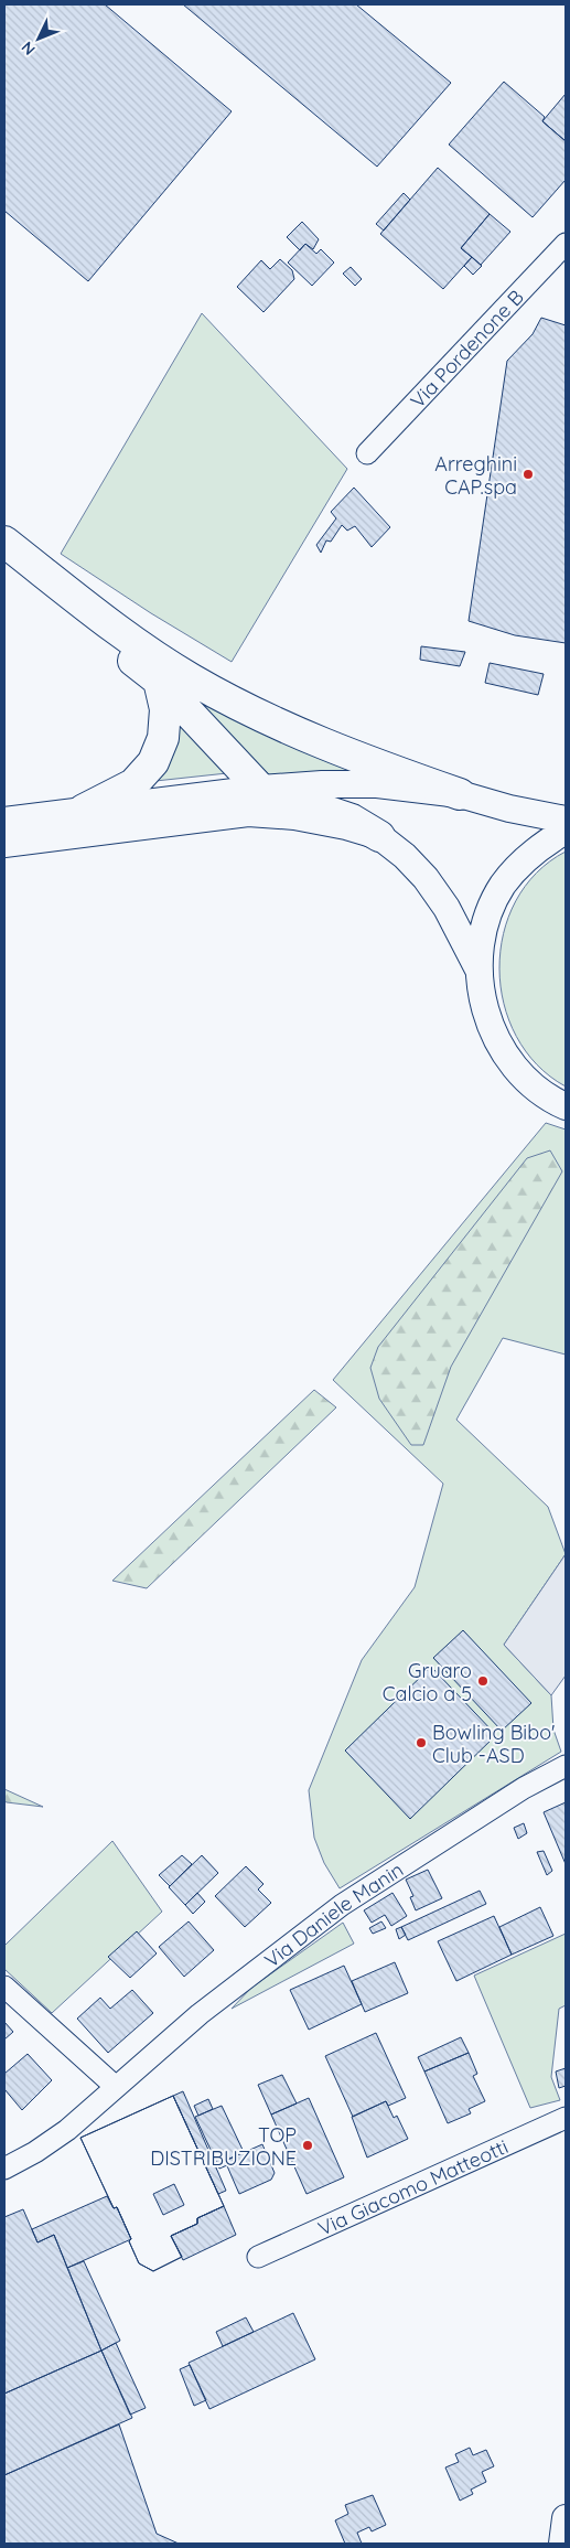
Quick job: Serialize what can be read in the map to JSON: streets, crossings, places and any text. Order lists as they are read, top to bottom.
{
  "streets": {
    "street": ["Via Pordenone B", "Via Daniele Manin", "Via Giacomo Matteotti"]
  },
  "places": [
    "Arreghini CAP.spa",
    "Gruaro Calcio a 5",
    "Bowling Bibo' Club -ASD",
    "TOP DISTRIBUZIONE"
  ],
  "north": "bottom left"
}
